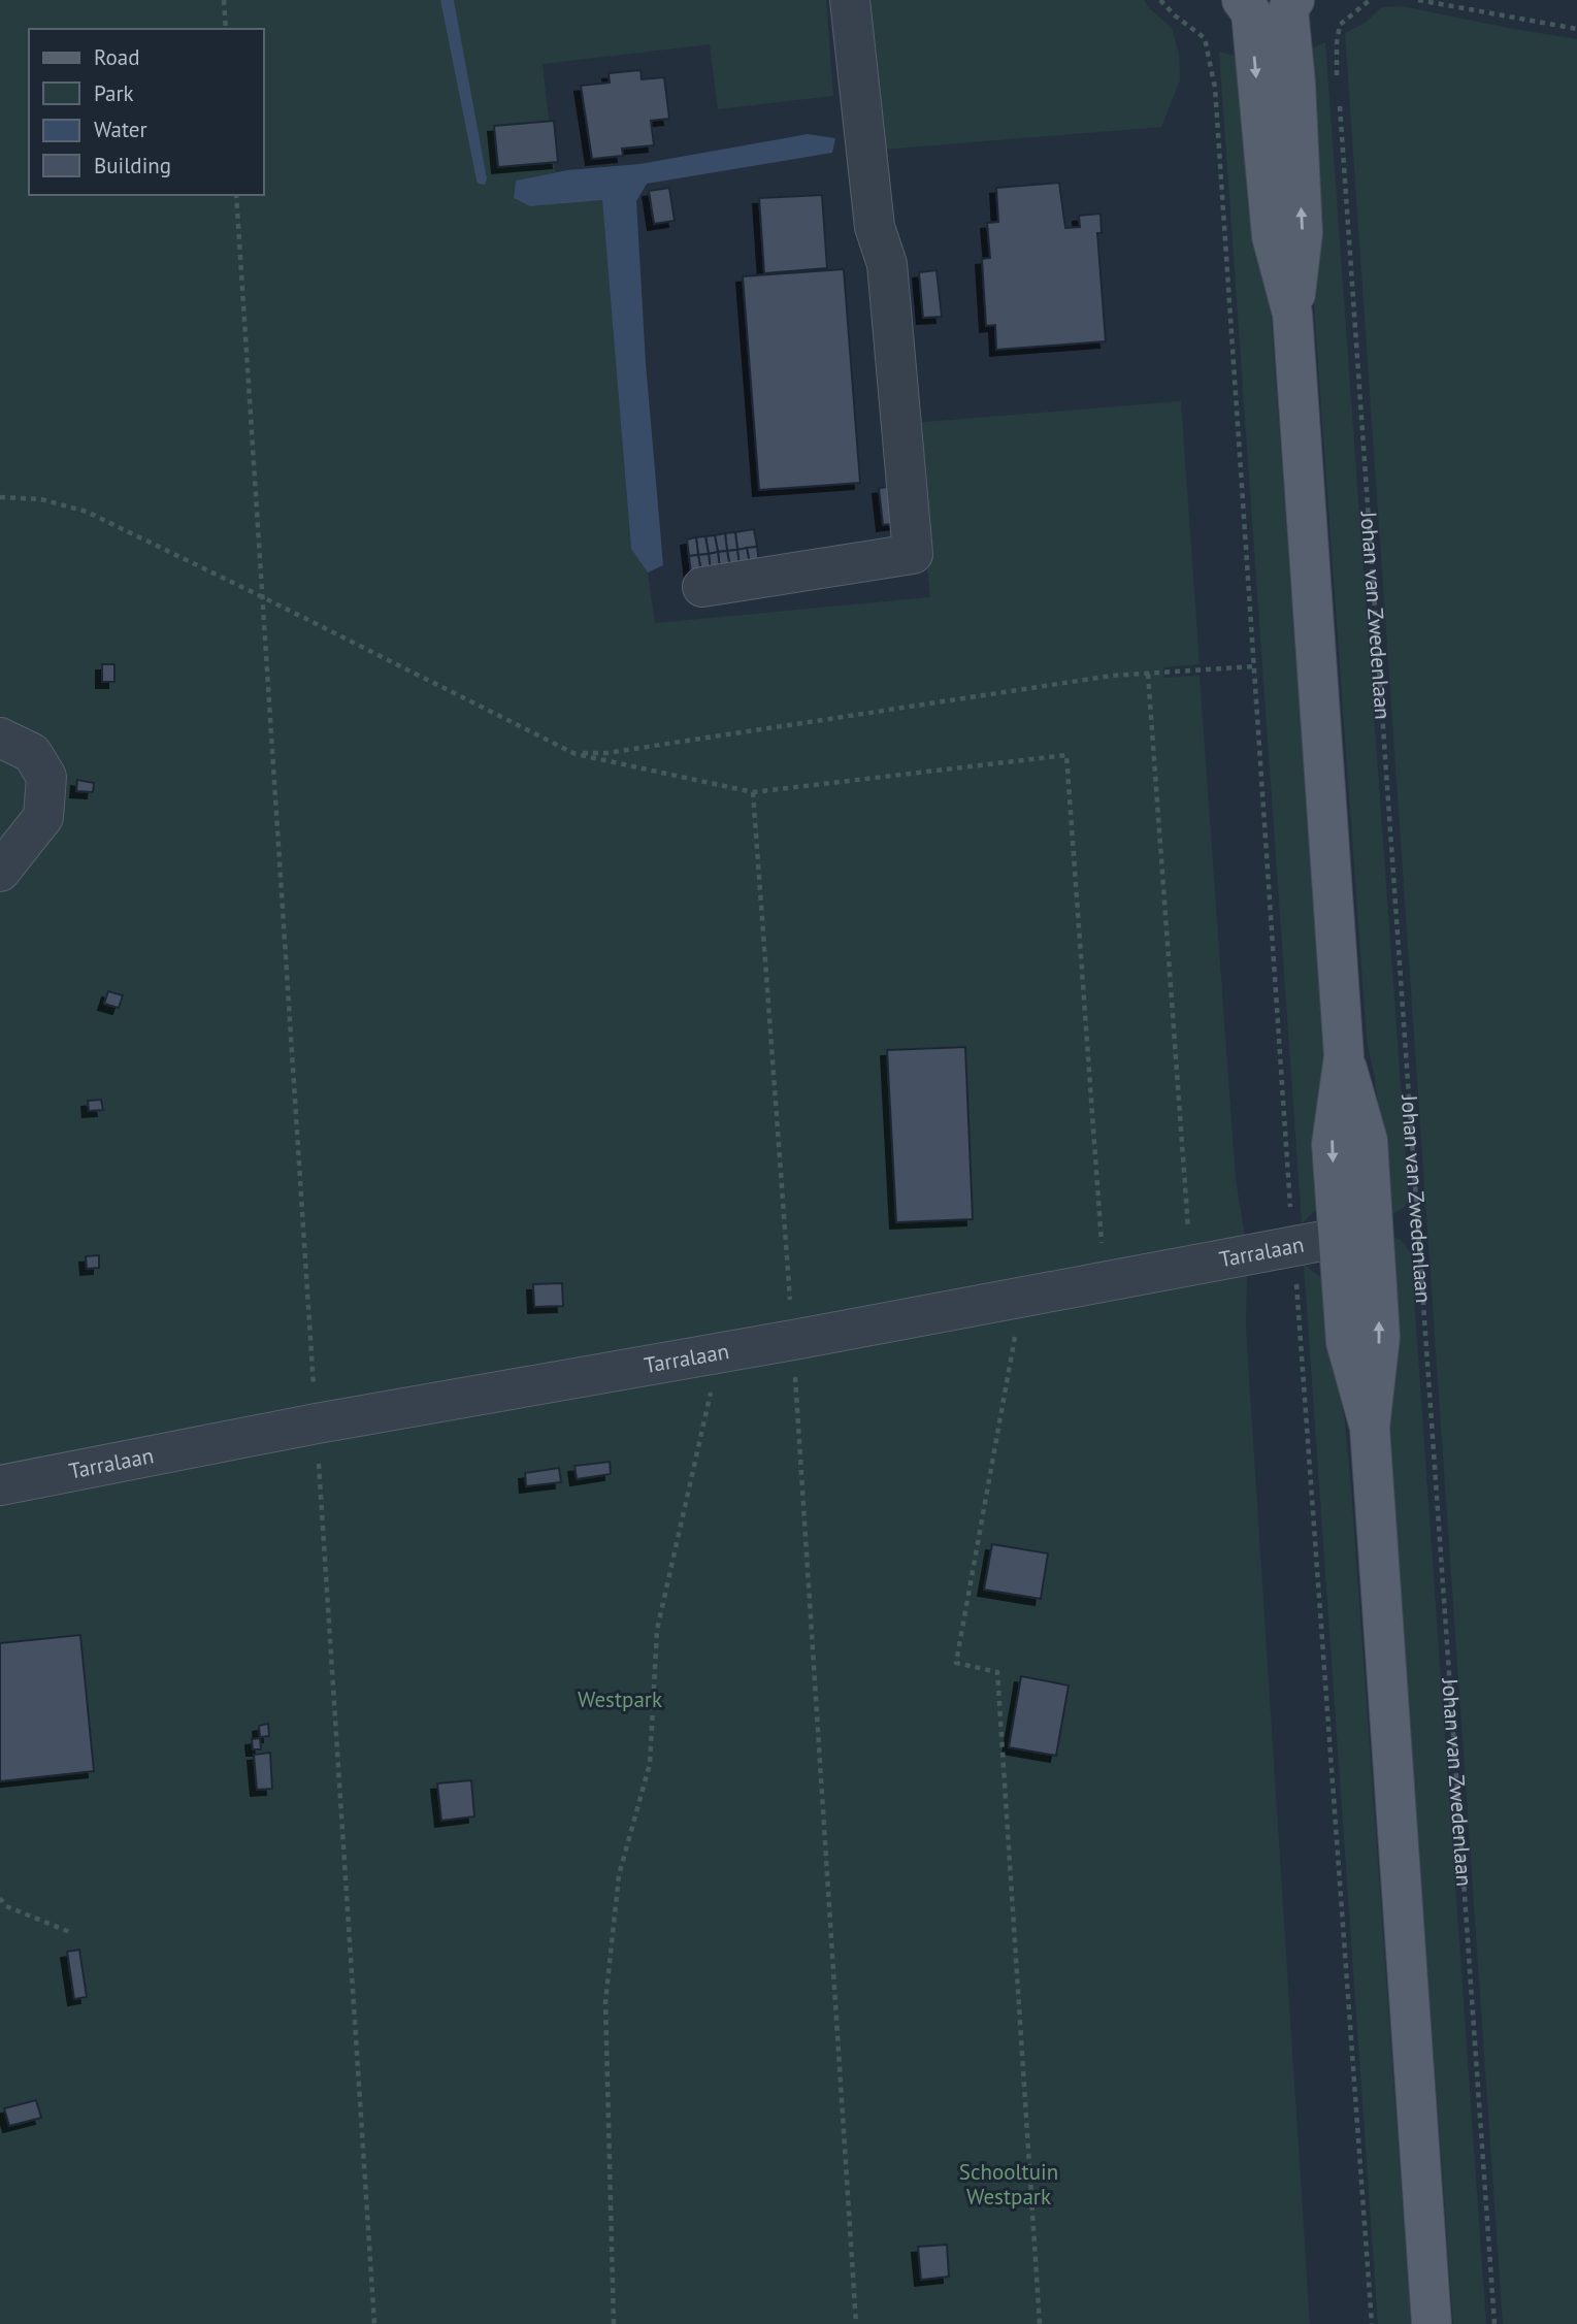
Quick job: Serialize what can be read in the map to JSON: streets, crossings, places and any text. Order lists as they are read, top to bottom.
{
  "streets": {
    "main road": ["Johan van Zwedenlaan"],
    "street": ["Tarralaan"]
  },
  "crossings": [
    ["Johan van Zwedenlaan", "Tarralaan"]
  ],
  "parks": ["Westpark", "Schooltuin Westpark"],
  "legend": [
    "Road",
    "Park",
    "Water",
    "Building"
  ]
}
